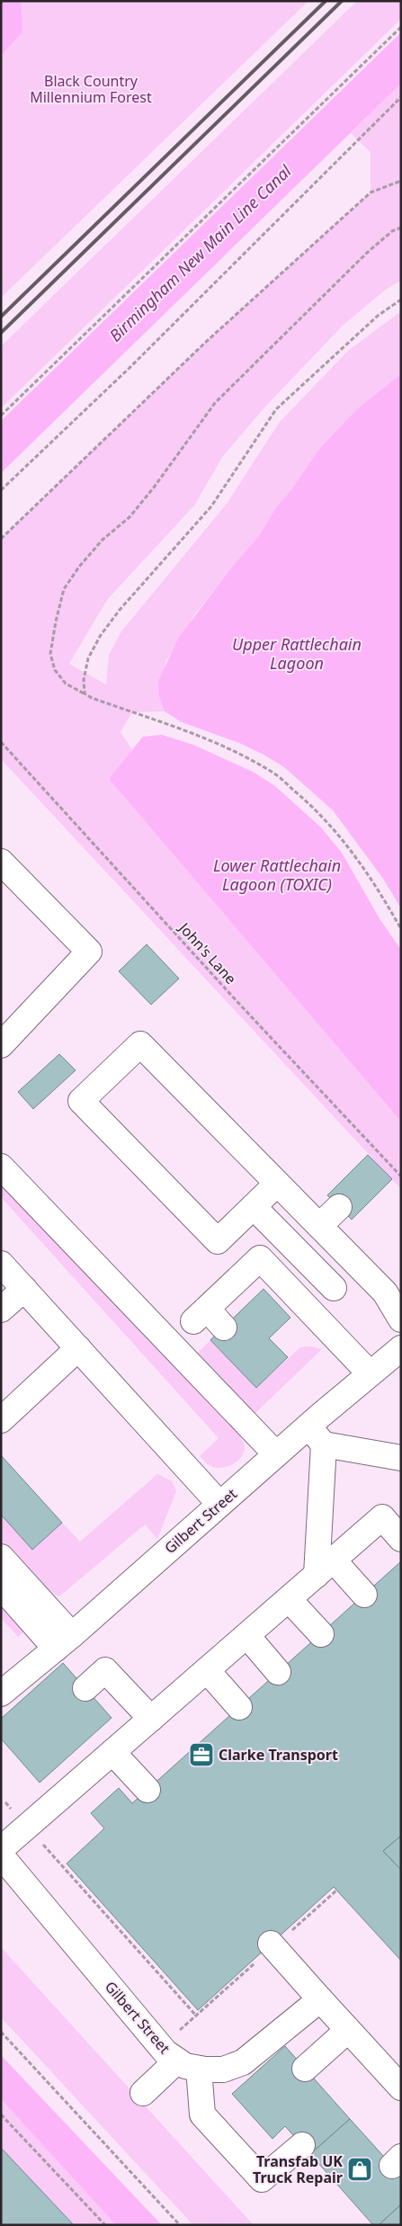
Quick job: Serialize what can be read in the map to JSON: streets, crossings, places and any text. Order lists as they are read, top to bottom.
{
  "streets": {
    "street": ["Gilbert Street"],
    "path": ["John's Lane"]
  },
  "water": ["Birmingham New Main Line Canal", "Upper Rattlechain Lagoon", "Lower Rattlechain Lagoon (TOXIC)"],
  "parks": ["Black Country Millennium Forest"],
  "places": {
    "office": ["Clarke Transport"],
    "shop": ["Transfab UK Truck Repair"]
  }
}
